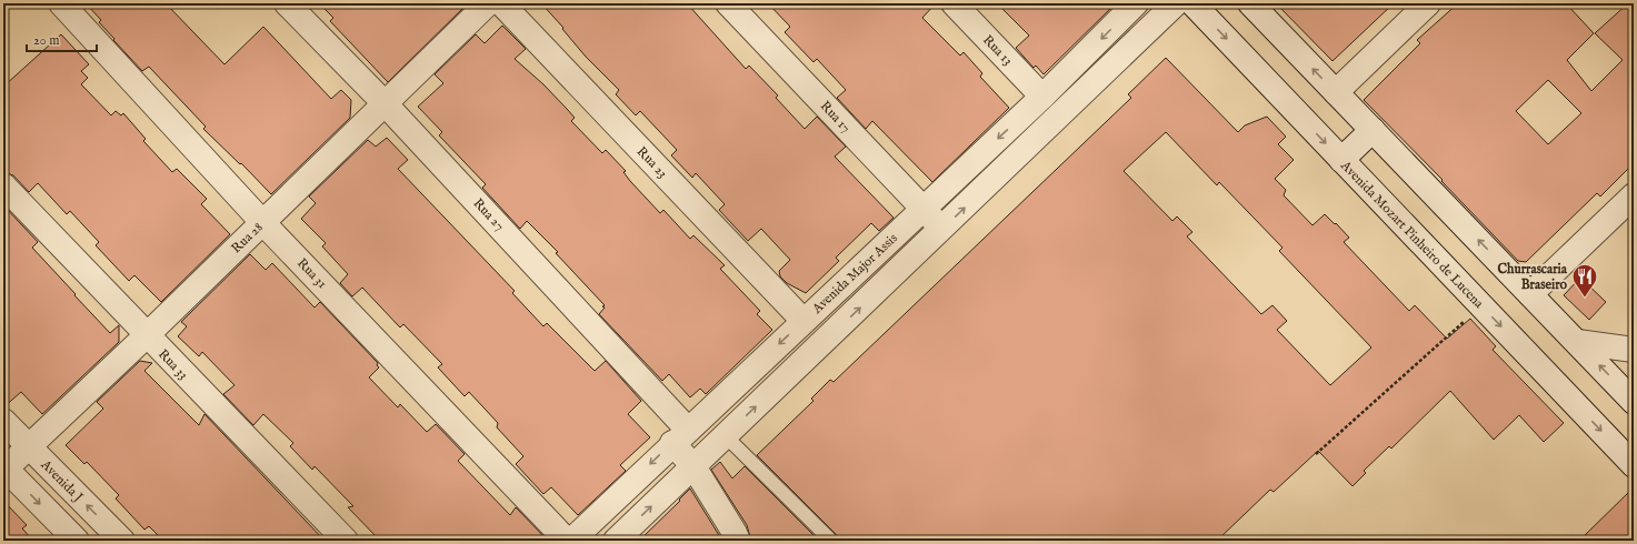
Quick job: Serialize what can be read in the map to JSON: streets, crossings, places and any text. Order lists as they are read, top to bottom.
{
  "streets": {
    "street": [
      "Rua 13",
      "Rua 17",
      "Rua 23",
      "Rua 27",
      "Avenida Mozart Pinheiro de Lucena",
      "Rua 28",
      "Rua 31",
      "Avenida Major Assis",
      "Rua 33",
      "Avenida J"
    ]
  },
  "crossings": [
    ["Rua 13", "Avenida Major Assis"],
    ["Rua 17", "Avenida Major Assis"],
    ["Rua 23", "Avenida Major Assis"],
    ["Rua 27", "Rua 28"],
    ["Rua 27", "Avenida Major Assis"],
    ["Rua 28", "Rua 31"],
    ["Rua 28", "Rua 33"],
    ["Rua 28", "Avenida J"]
  ],
  "places": {
    "restaurant": ["Churrascaria Braseiro"]
  },
  "scale_bar": "20 m"
}
